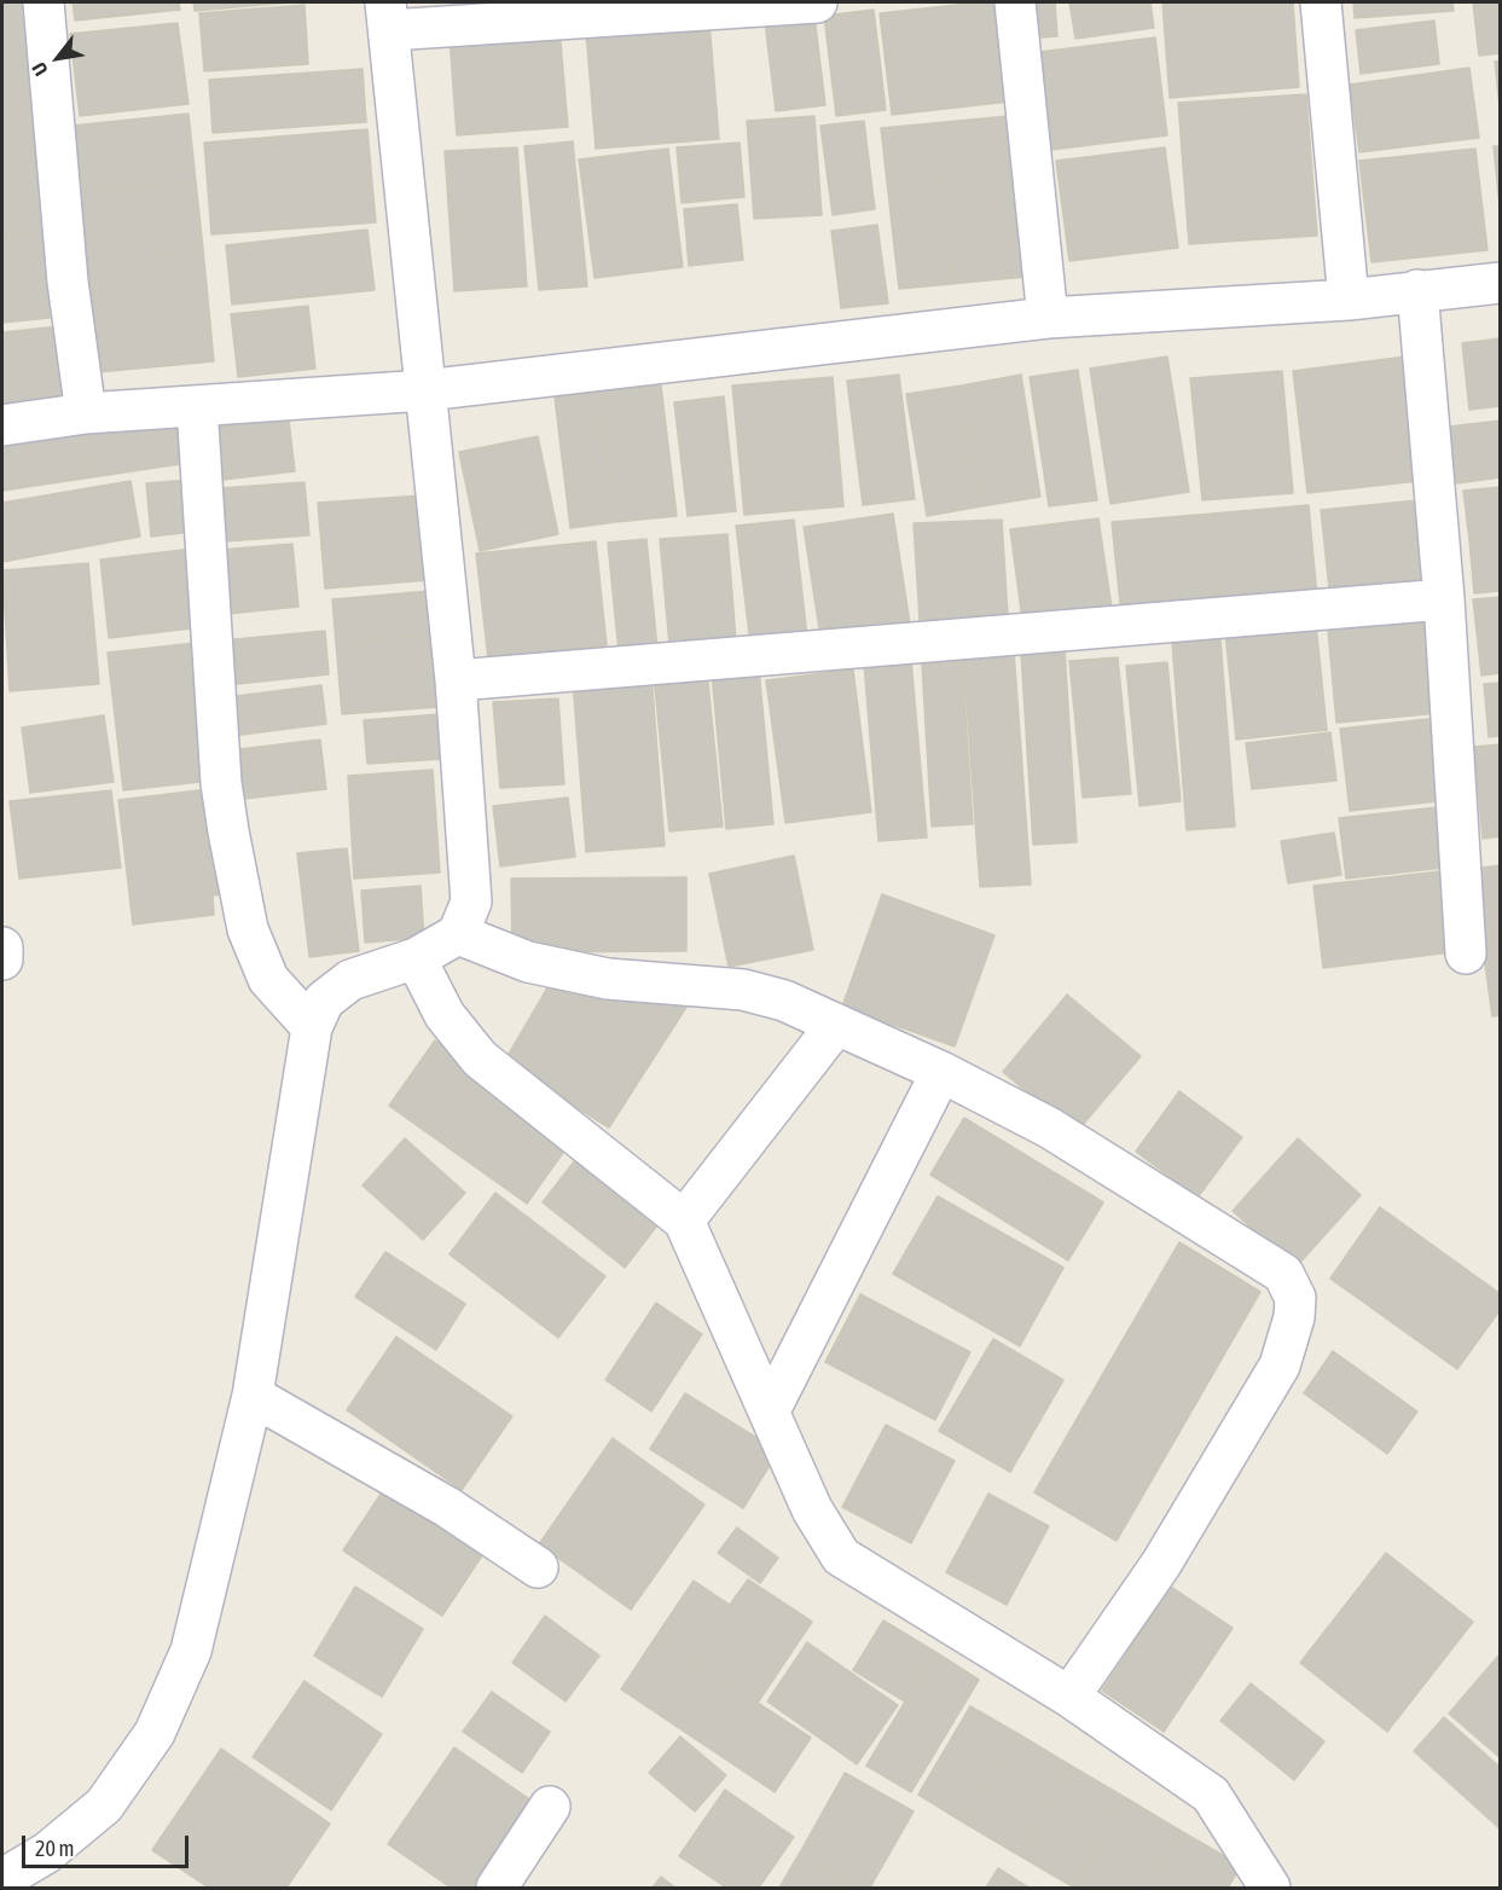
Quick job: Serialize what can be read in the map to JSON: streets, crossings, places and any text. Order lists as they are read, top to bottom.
{
  "scale_bar": "20 m",
  "north": "bottom left"
}
